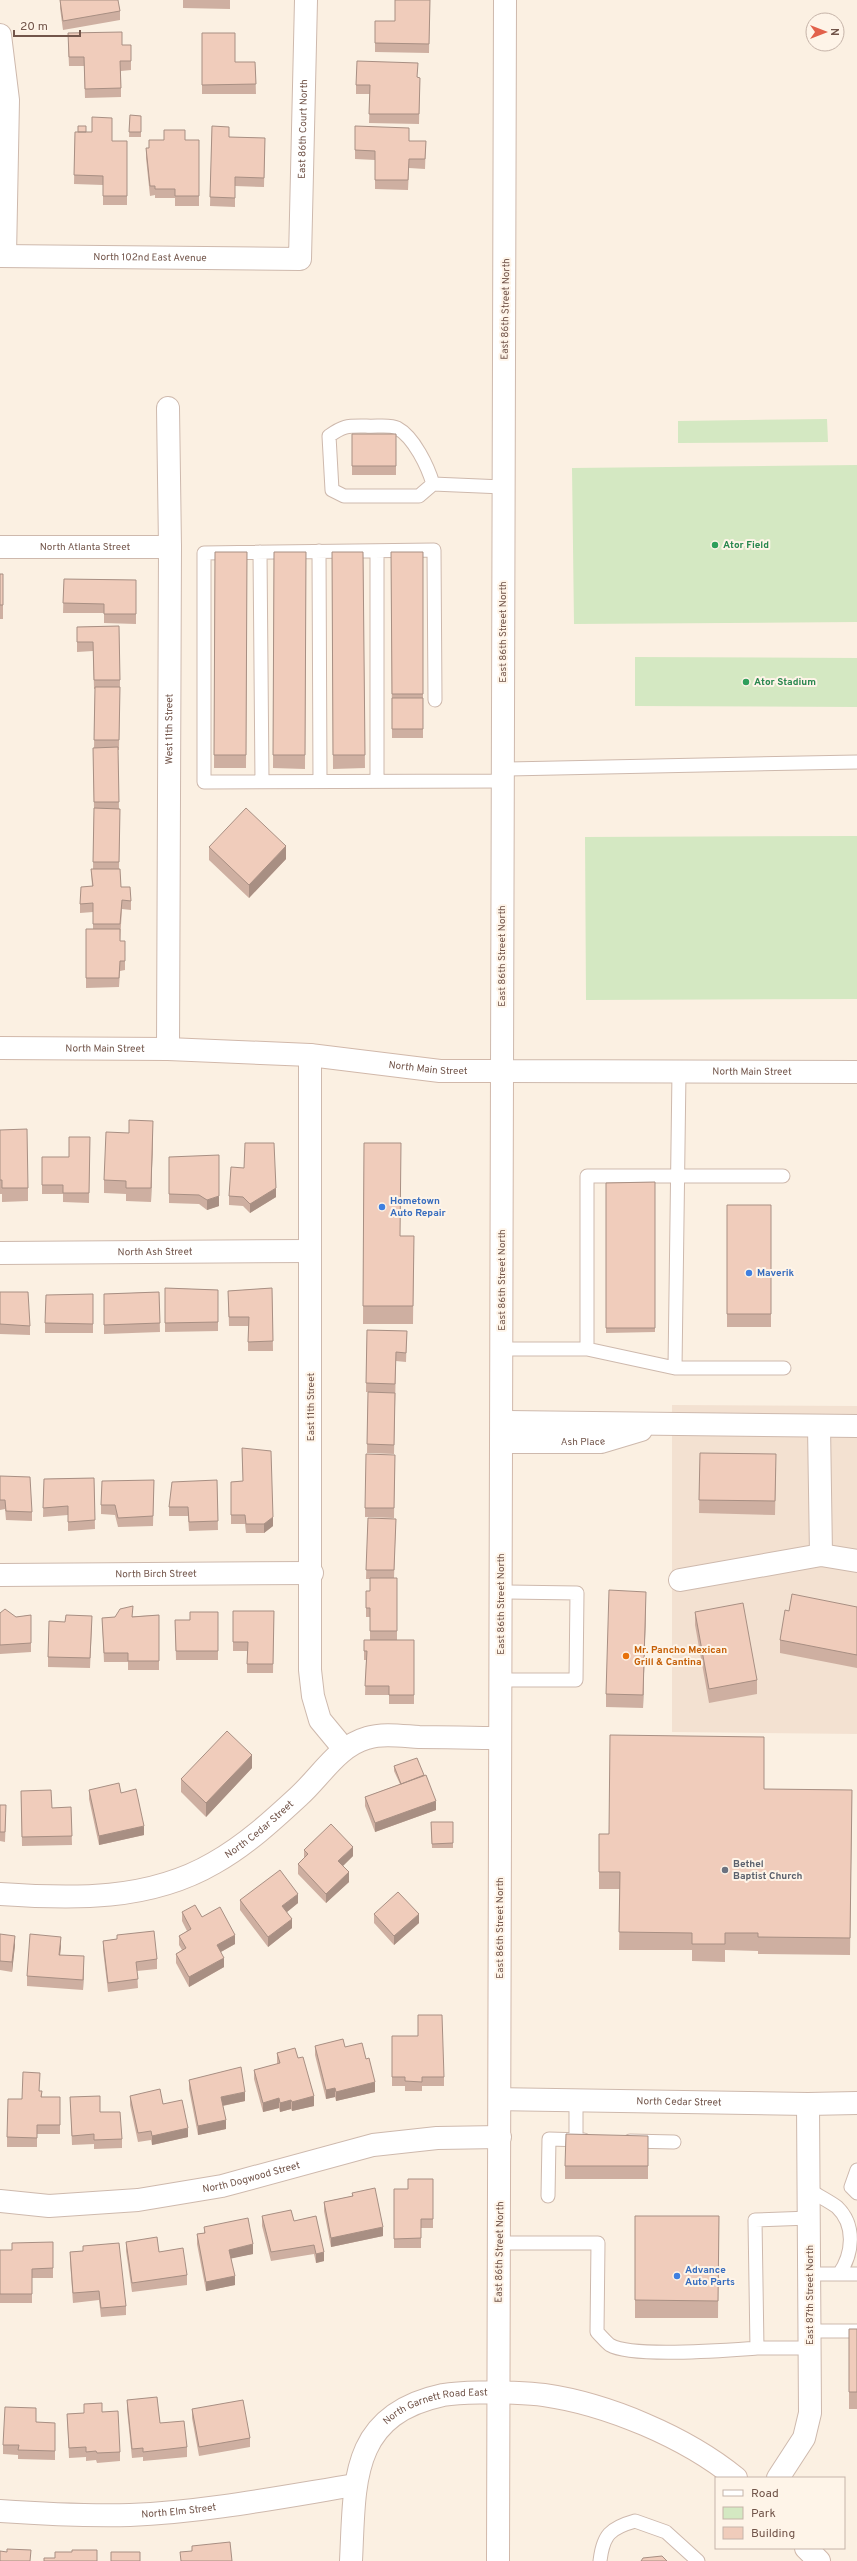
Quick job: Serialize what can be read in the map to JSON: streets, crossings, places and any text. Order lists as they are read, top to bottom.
{
  "streets": {
    "street": [
      "East 86th Court North",
      "North 102nd East Avenue",
      "East 86th Street North",
      "North Atlanta Street",
      "West 11th Street",
      "North Main Street",
      "North Ash Street",
      "East 11th Street",
      "Ash Place",
      "North Birch Street",
      "North Cedar Street",
      "North Dogwood Street",
      "East 87th Street North",
      "North Garnett Road East",
      "North Elm Street"
    ]
  },
  "crossings": [
    ["East 86th Court North", "North 102nd East Avenue"],
    ["East 86th Street North", "North Main Street"],
    ["East 86th Street North", "Ash Place"],
    ["East 86th Street North", "North Cedar Street"],
    ["East 86th Street North", "North Dogwood Street"],
    ["East 86th Street North", "North Garnett Road East"],
    ["North Atlanta Street", "West 11th Street"],
    ["West 11th Street", "North Main Street"],
    ["North Main Street", "East 11th Street"],
    ["North Ash Street", "East 11th Street"],
    ["East 11th Street", "North Birch Street"],
    ["East 11th Street", "North Cedar Street"],
    ["North Cedar Street", "East 87th Street North"],
    ["North Garnett Road East", "North Elm Street"]
  ],
  "places": [
    "Ator Field",
    "Ator Stadium",
    "Hometown Auto Repair",
    "Maverik",
    "Mr. Pancho Mexican Grill & Cantina",
    "Bethel Baptist Church",
    "Advance Auto Parts"
  ],
  "legend": ["Road", "Park", "Building"],
  "scale_bar": "20 m",
  "north": "right"
}
